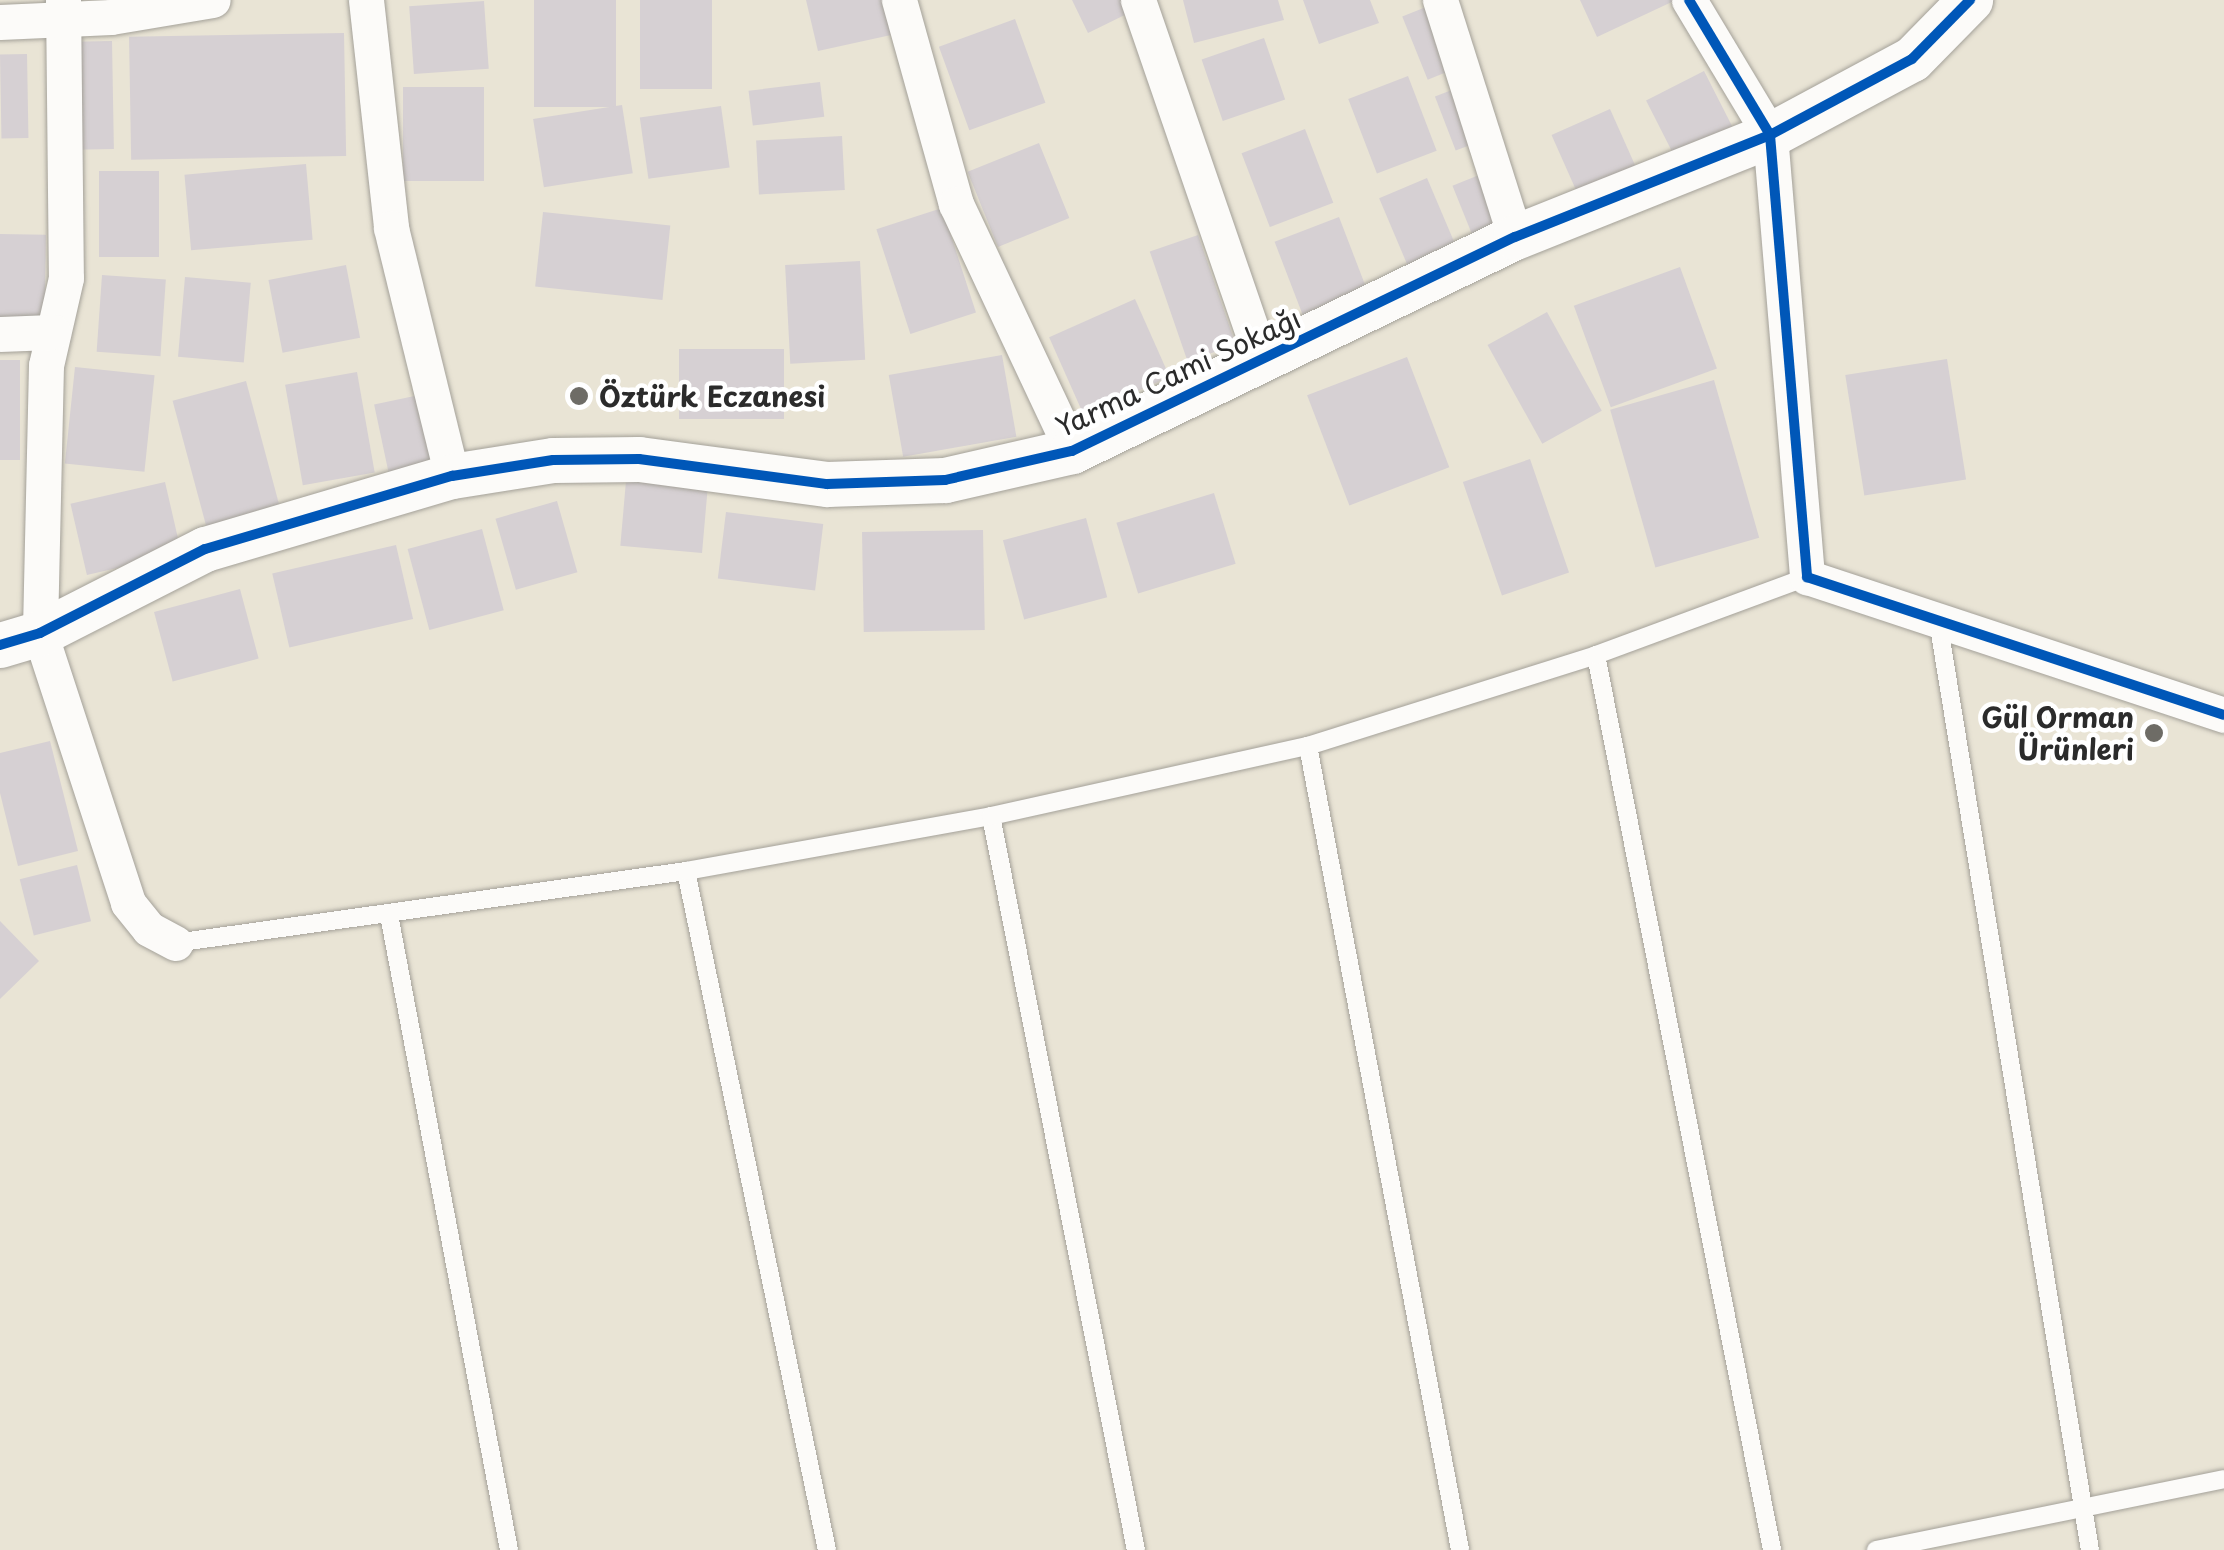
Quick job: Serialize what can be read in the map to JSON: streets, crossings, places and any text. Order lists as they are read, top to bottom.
{
  "streets": {
    "street": ["Yarma Cami Sokağı"]
  },
  "places": ["Öztürk Eczanesi", "Gül Orman Ürünleri"]
}
